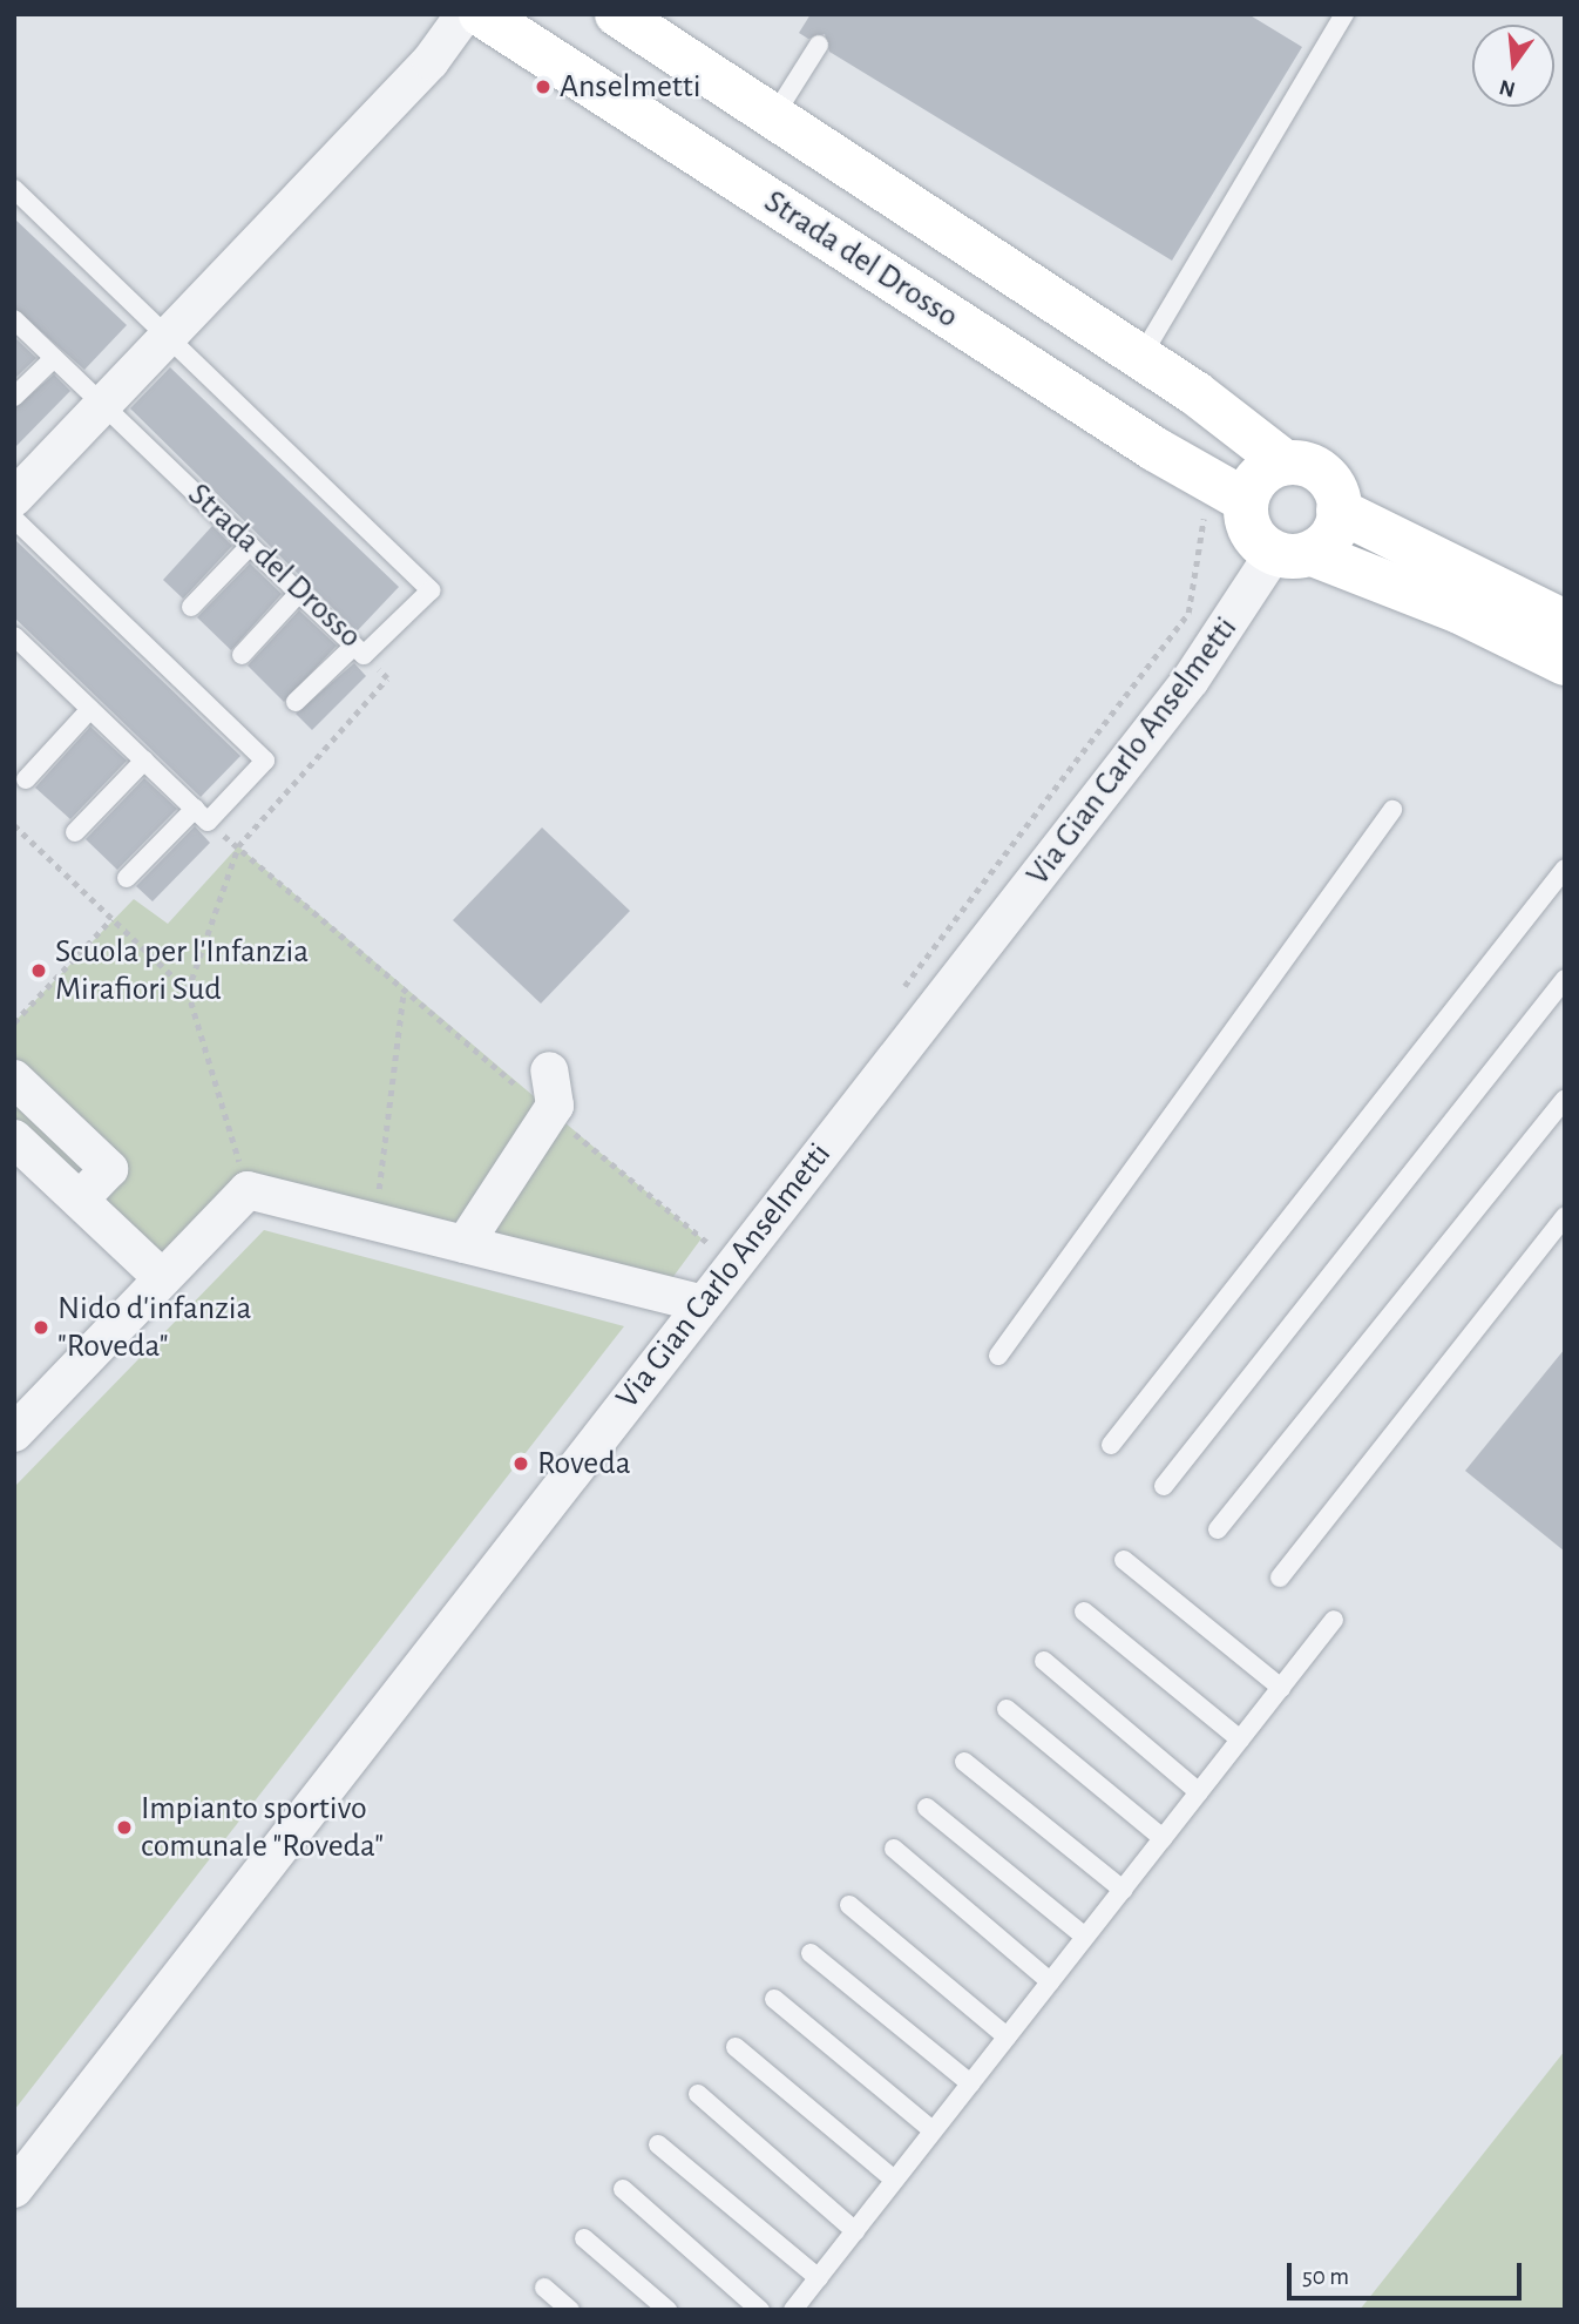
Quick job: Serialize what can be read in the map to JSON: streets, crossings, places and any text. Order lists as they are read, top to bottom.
{
  "streets": {
    "street": ["Strada del Drosso", "Via Gian Carlo Anselmetti"]
  },
  "crossings": [
    ["Strada del Drosso", "Via Gian Carlo Anselmetti"]
  ],
  "places": [
    "Anselmetti",
    "Scuola per l'Infanzia Mirafiori Sud",
    "Nido d'infanzia \"Roveda\"",
    "Roveda",
    "Impianto sportivo comunale \"Roveda\""
  ],
  "scale_bar": "50 m",
  "north": "bottom"
}
